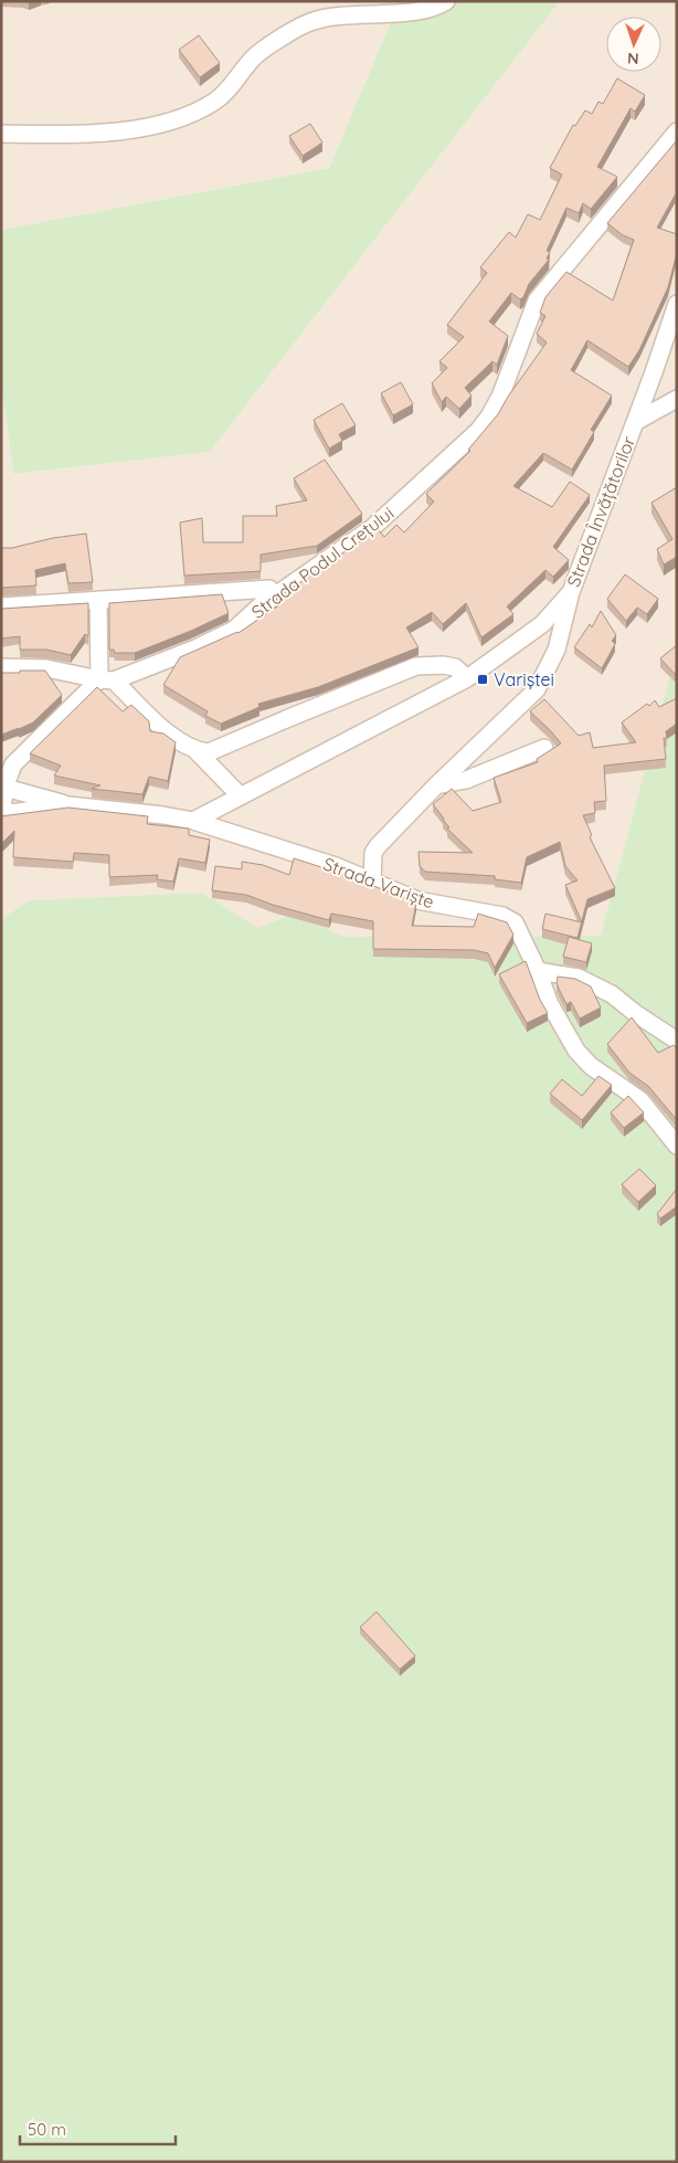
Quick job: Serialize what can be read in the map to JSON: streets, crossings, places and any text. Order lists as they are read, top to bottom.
{
  "streets": {
    "street": ["Strada Învățătorilor", "Strada Podul Crețului", "Strada Variște"]
  },
  "crossings": [
    ["Strada Învățătorilor", "Strada Variște"]
  ],
  "places": {
    "transit": ["Variștei"]
  },
  "scale_bar": "50 m",
  "north": "bottom"
}
